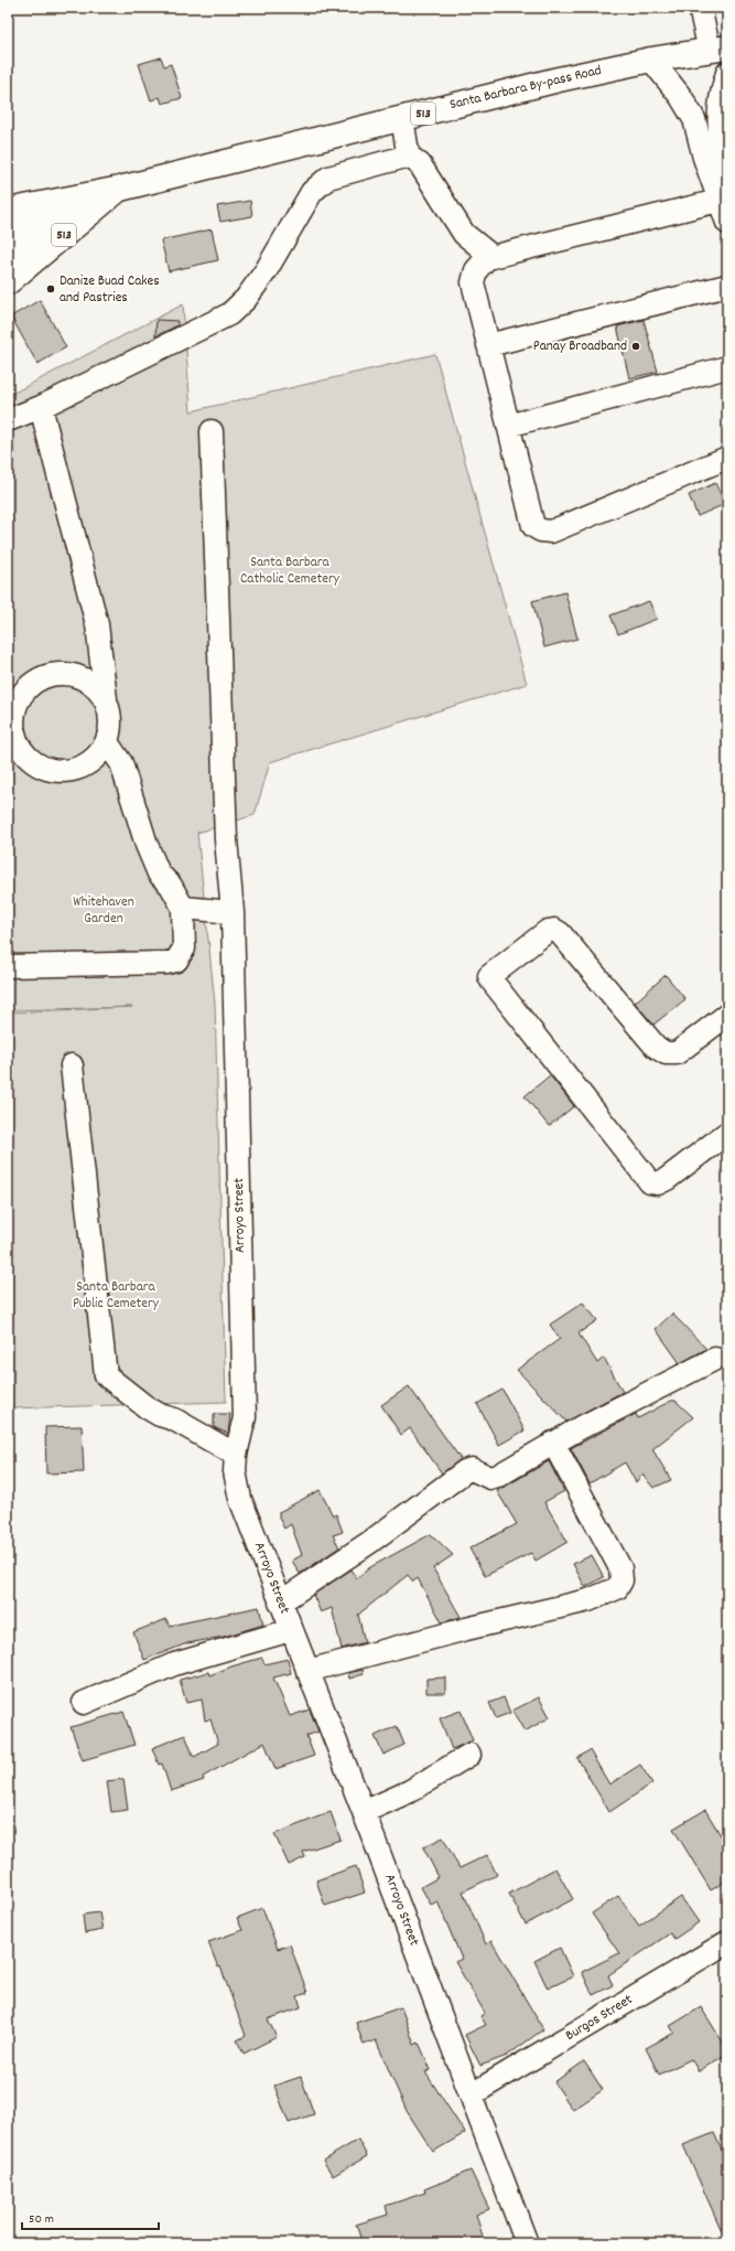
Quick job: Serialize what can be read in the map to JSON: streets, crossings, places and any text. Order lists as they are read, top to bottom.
{
  "streets": {
    "main road": ["Santa Barbara By-pass Road", "513"],
    "street": ["Arroyo Street", "Burgos Street"]
  },
  "crossings": [
    ["Santa Barbara By-pass Road", "513"],
    ["Arroyo Street", "Burgos Street"]
  ],
  "parks": ["Santa Barbara Catholic Cemetery", "Whitehaven Garden", "Santa Barbara Public Cemetery"],
  "places": ["Danize Buad Cakes and Pastries", "Panay Broadband"],
  "scale_bar": "50 m"
}
